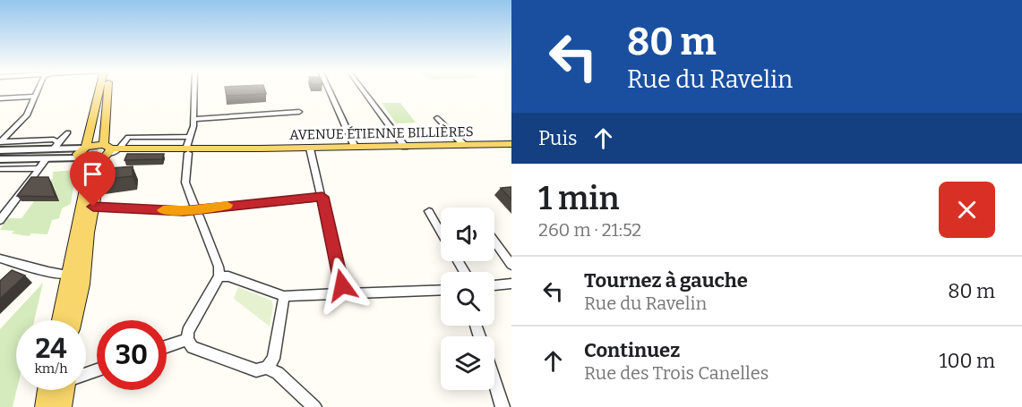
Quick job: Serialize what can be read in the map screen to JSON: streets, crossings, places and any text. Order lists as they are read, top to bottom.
{
  "streets": {
    "main road": ["AVENUE ÉTIENNE BILLIÈRES"]
  },
  "page": {
    "turn": ["80 m", "Rue du Ravelin"],
    "then": "Puis",
    "heading": ["1 min", "260 m · 21:52"],
    "list": [
      {
        "name": "Tournez à gauche",
        "note": "Rue du Ravelin",
        "value": "80 m"
      },
      {
        "name": "Continuez",
        "note": "Rue des Trois Canelles",
        "value": "100 m"
      }
    ],
    "speed": "24 km/h",
    "limit": "30"
  }
}
